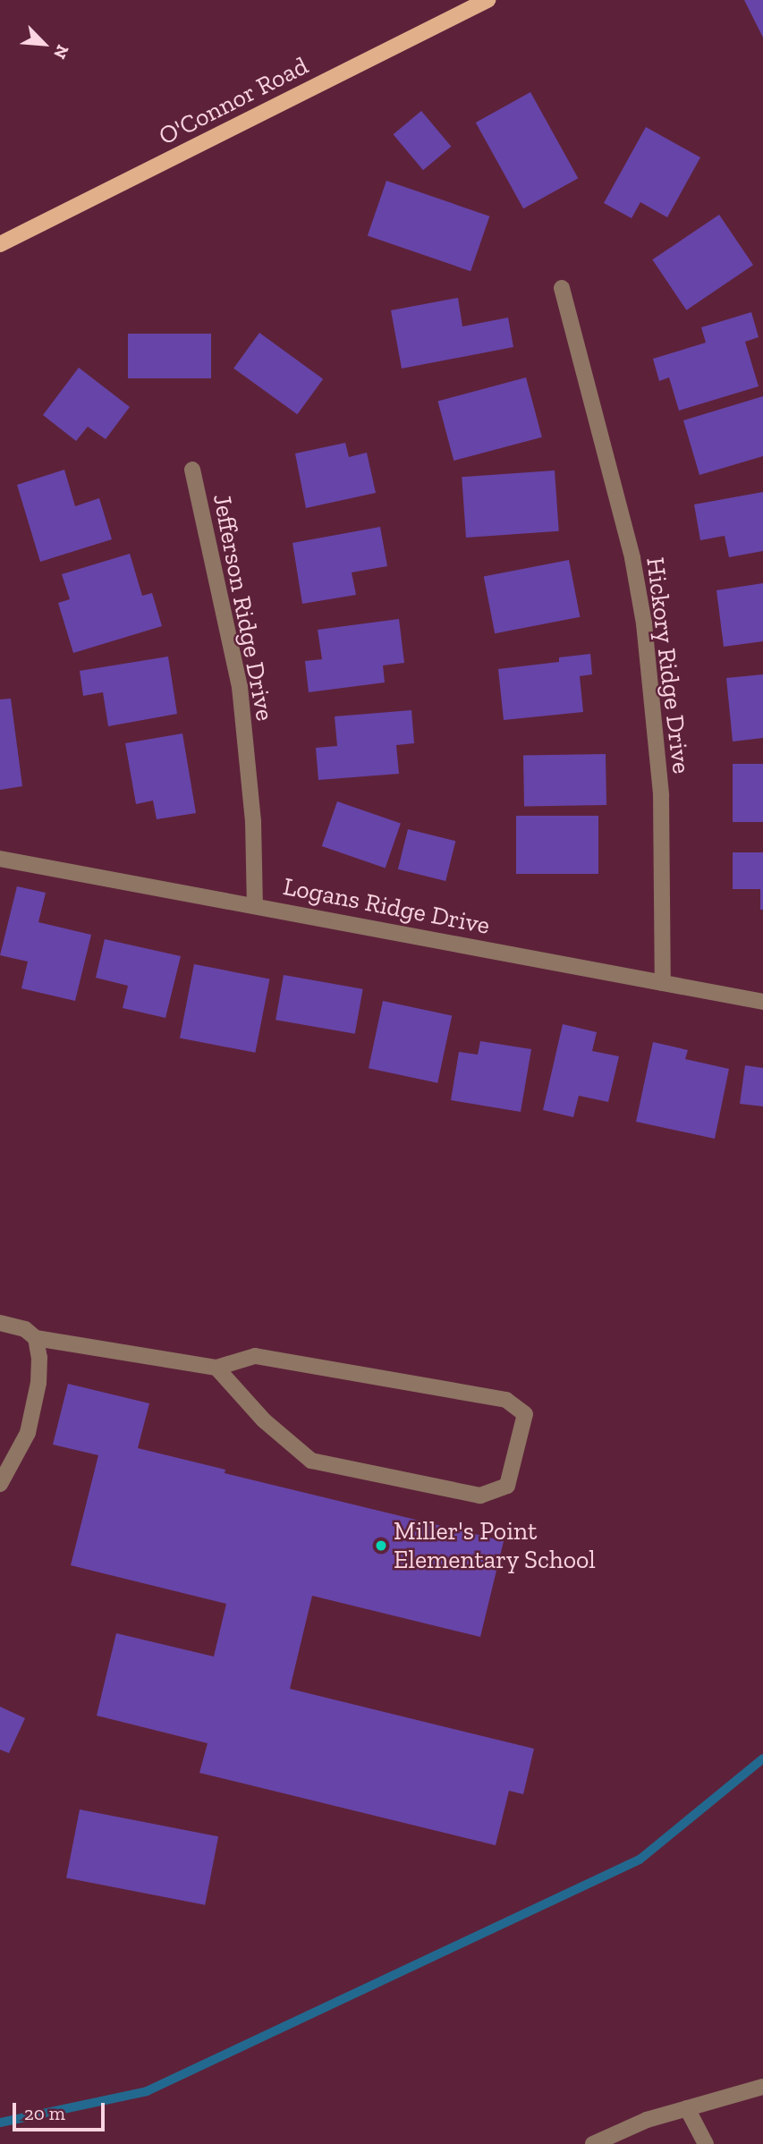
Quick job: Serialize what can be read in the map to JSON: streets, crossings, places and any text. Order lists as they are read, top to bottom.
{
  "streets": {
    "main road": ["O'Connor Road"],
    "street": ["Jefferson Ridge Drive", "Hickory Ridge Drive", "Logans Ridge Drive"]
  },
  "crossings": [
    ["Jefferson Ridge Drive", "Logans Ridge Drive"],
    ["Hickory Ridge Drive", "Logans Ridge Drive"]
  ],
  "places": ["Miller's Point Elementary School"],
  "scale_bar": "20 m",
  "north": "bottom right"
}
